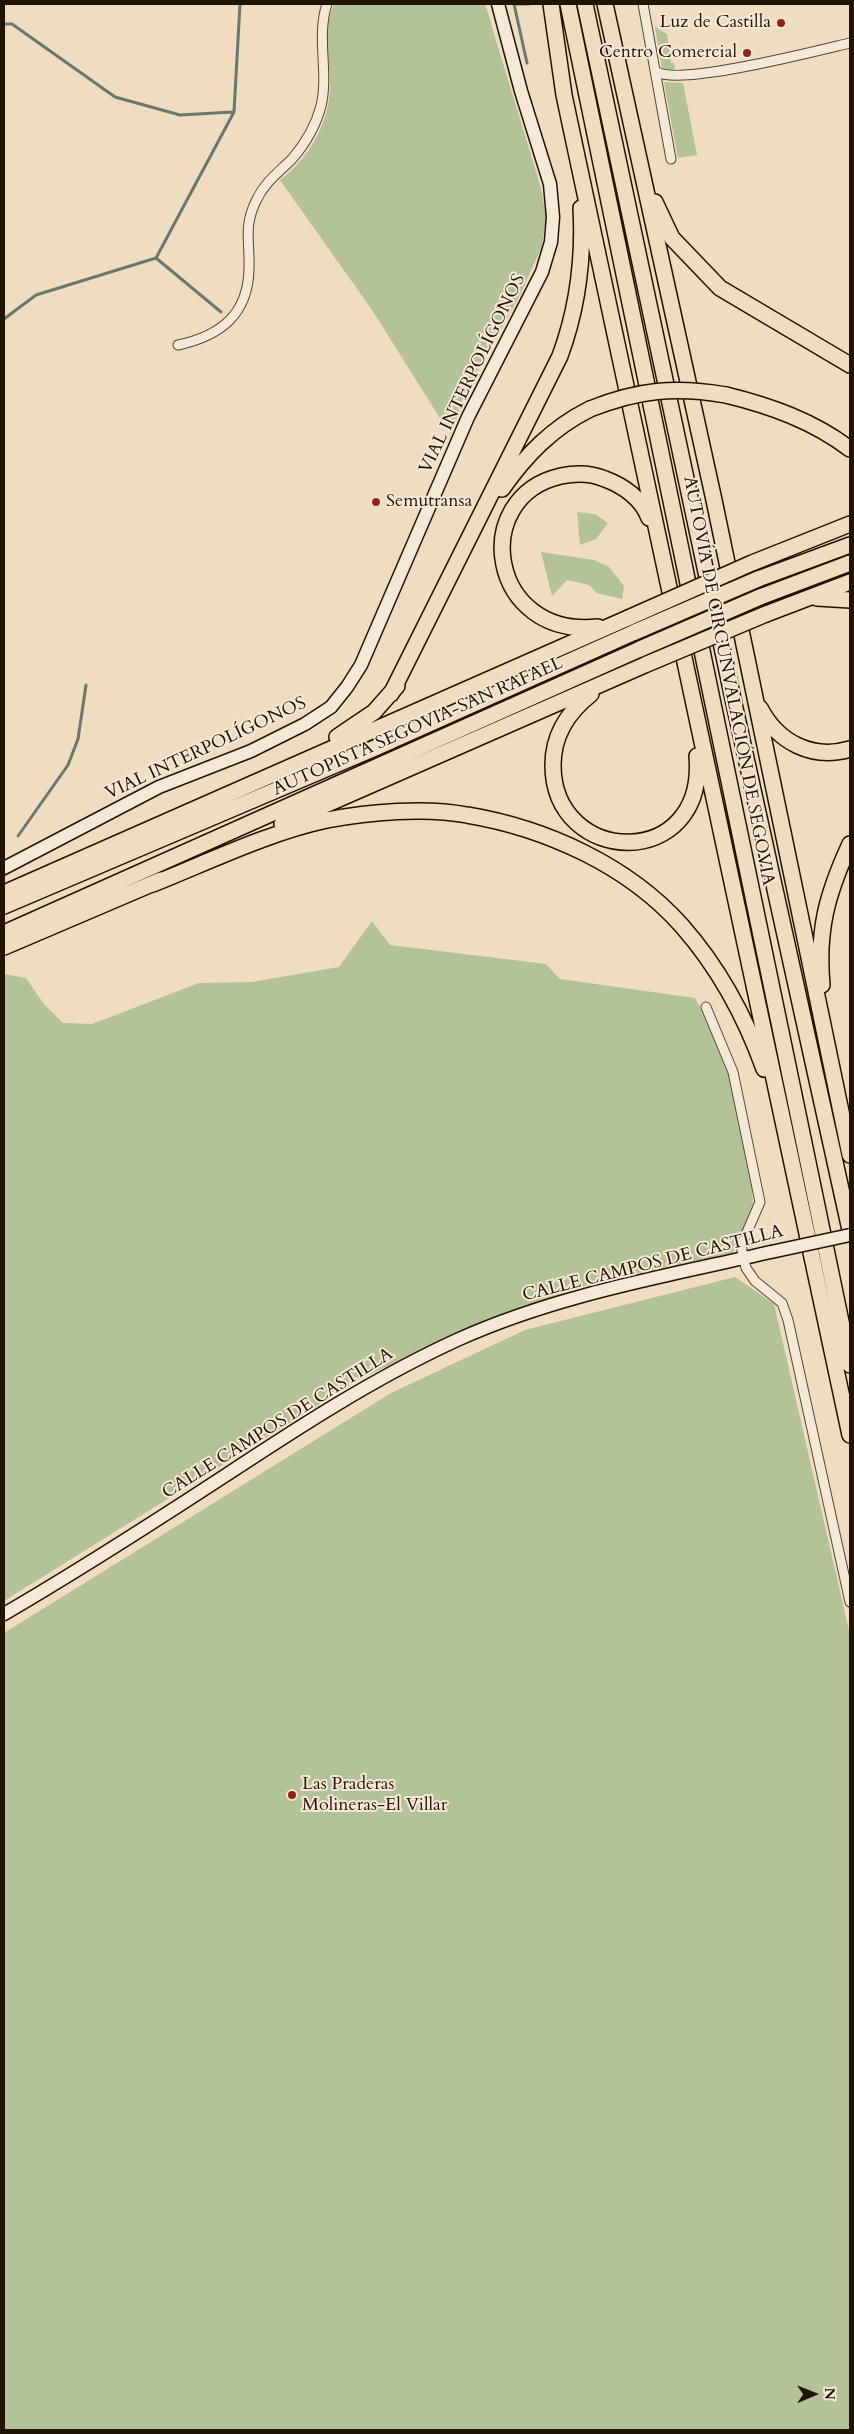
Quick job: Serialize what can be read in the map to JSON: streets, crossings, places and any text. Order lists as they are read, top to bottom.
{
  "streets": {
    "highway": ["AUTOVÍA DE CIRCUNVALACIÓN DE SEGOVIA", "AUTOPISTA SEGOVIA-SAN RAFAEL"],
    "main road": ["VIAL INTERPOLÍGONOS", "CALLE CAMPOS DE CASTILLA"]
  },
  "places": [
    "Luz de Castilla",
    "Centro Comercial",
    "Semutransa",
    "Las Praderas Molineras-El Villar"
  ],
  "north": "right"
}
